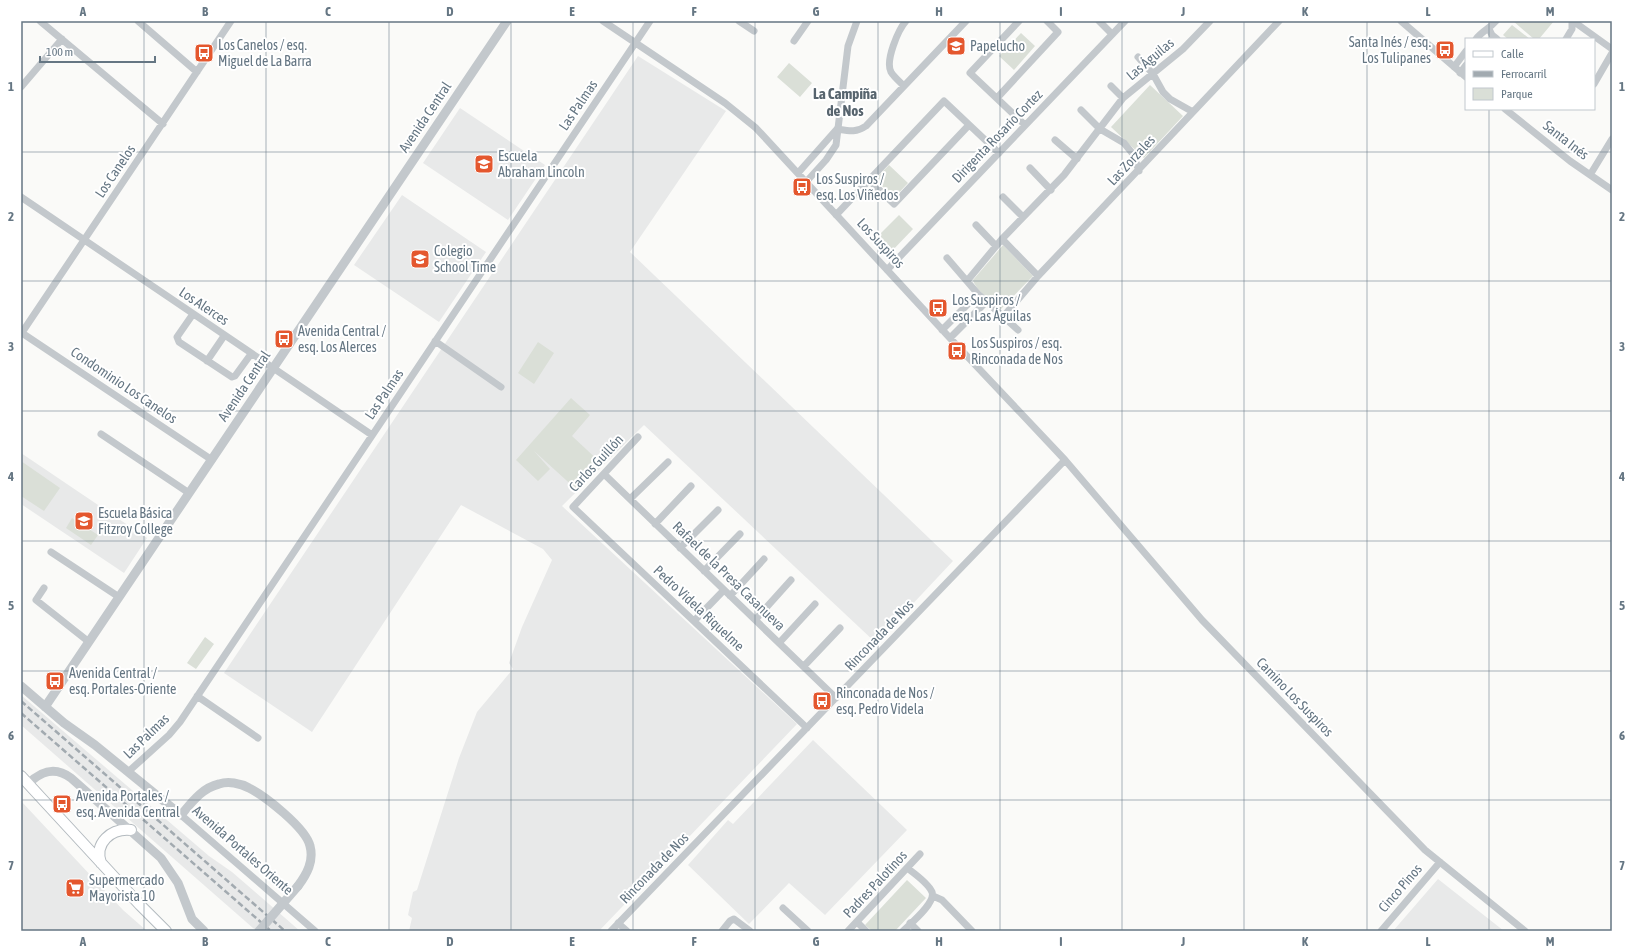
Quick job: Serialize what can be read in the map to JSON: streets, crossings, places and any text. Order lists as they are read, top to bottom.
{
  "streets": {
    "street": [
      "Las Águilas",
      "Las Palmas",
      "Avenida Central",
      "Dirigenta Rosario Cortez",
      "Santa Inés",
      "Las Zorzales",
      "Los Canelos",
      "Los Suspiros",
      "Los Alerces",
      "Condominio Los Canelos",
      "Carlos Guillón",
      "Rafael de la Presa Casanueva",
      "Pedro Videla Riquelme",
      "Rinconada de Nos",
      "Camino Los Suspiros",
      "Avenida Portales Oriente",
      "Padres Palotinos",
      "Cinco Pinos"
    ]
  },
  "crossings": [
    ["Las Palmas", "Los Suspiros"],
    ["Las Palmas", "Los Alerces"],
    ["Las Palmas", "Avenida Portales Oriente"],
    ["Avenida Central", "Los Alerces"],
    ["Avenida Central", "Condominio Los Canelos"],
    ["Avenida Central", "Avenida Portales Oriente"],
    ["Dirigenta Rosario Cortez", "Los Suspiros"],
    ["Los Canelos", "Los Alerces"],
    ["Los Canelos", "Condominio Los Canelos"],
    ["Los Suspiros", "Rinconada de Nos"],
    ["Los Suspiros", "Camino Los Suspiros"],
    ["Carlos Guillón", "Rafael de la Presa Casanueva"],
    ["Carlos Guillón", "Pedro Videla Riquelme"],
    ["Rafael de la Presa Casanueva", "Rinconada de Nos"],
    ["Pedro Videla Riquelme", "Rinconada de Nos"],
    ["Rinconada de Nos", "Camino Los Suspiros"],
    ["Camino Los Suspiros", "Cinco Pinos"]
  ],
  "districts": ["La Campiña de Nos"],
  "places": {
    "school or university": [
      "Papelucho",
      "Escuela Abraham Lincoln",
      "Colegio School Time",
      "Escuela Básica Fitzroy College"
    ],
    "bus stop": [
      "Santa Inés / esq. Los Tulipanes",
      "Los Canelos / esq. Miguel de La Barra",
      "Los Suspiros / esq. Los Viñedos",
      "Los Suspiros / esq. Las Águilas",
      "Avenida Central / esq. Los Alerces",
      "Los Suspiros / esq. Rinconada de Nos",
      "Avenida Central / esq. Portales-Oriente",
      "Rinconada de Nos / esq. Pedro Videla",
      "Avenida Portales / esq. Avenida Central"
    ],
    "supermarket": ["Supermercado Mayorista 10"]
  },
  "legend": ["Calle", "Ferrocarril", "Parque"],
  "scale_bar": "100 m",
  "grid": {
    "columns": [
      "A",
      "B",
      "C",
      "D",
      "E",
      "F",
      "G",
      "H",
      "I",
      "J",
      "K",
      "L",
      "M"
    ],
    "rows": [
      "1",
      "2",
      "3",
      "4",
      "5",
      "6",
      "7"
    ]
  }
}
